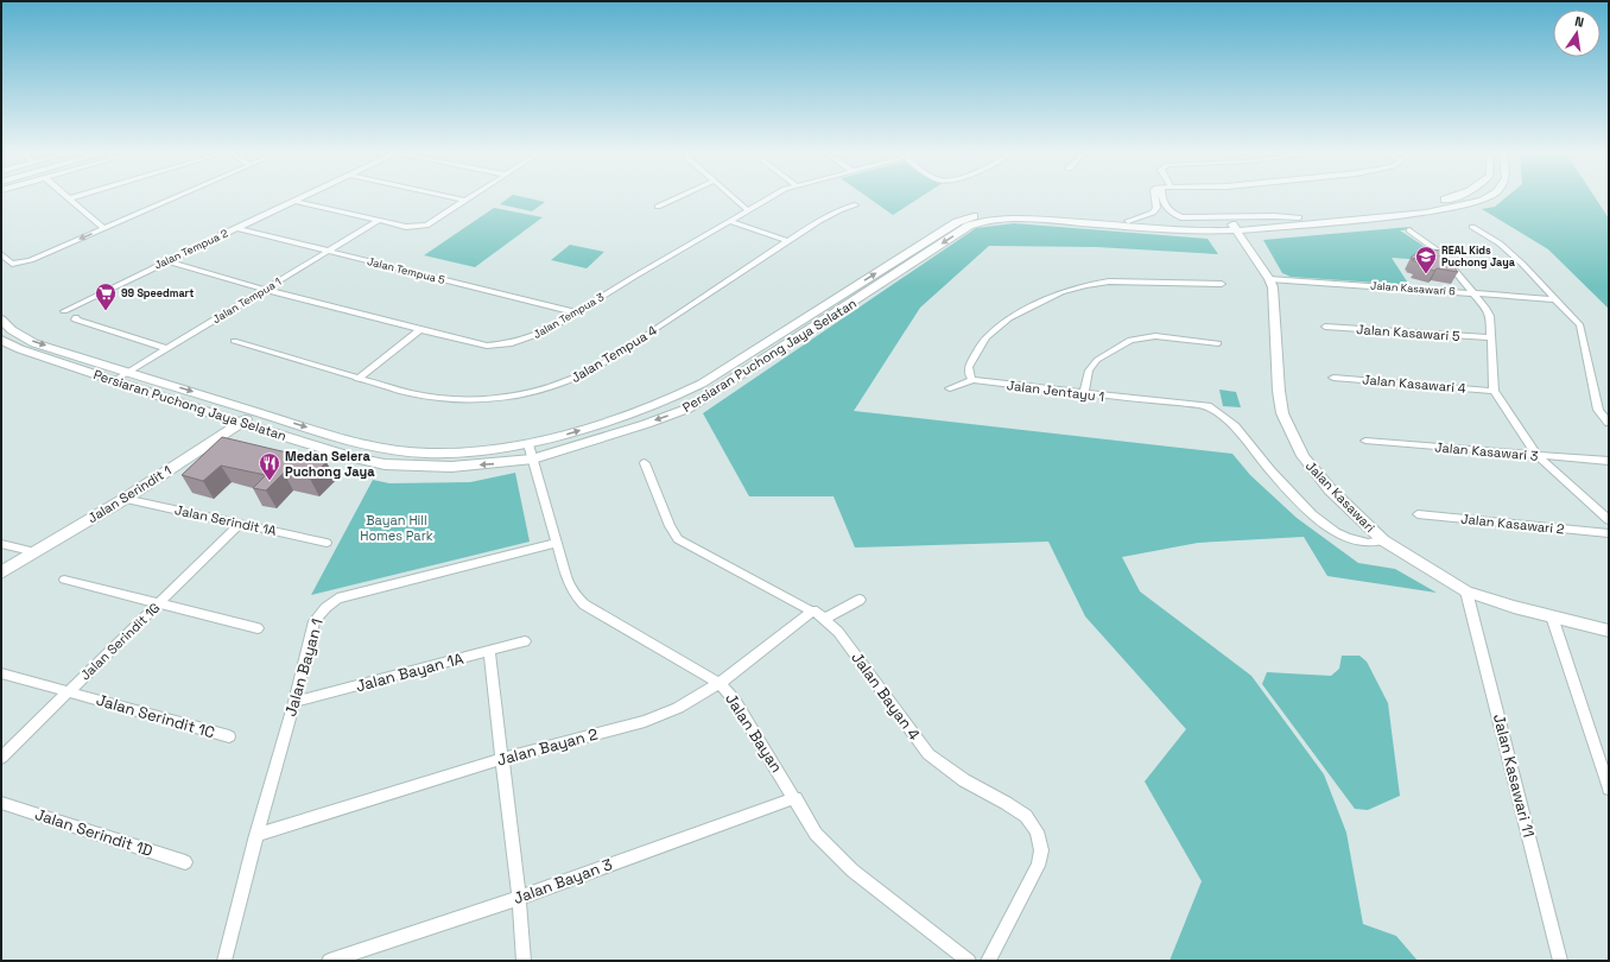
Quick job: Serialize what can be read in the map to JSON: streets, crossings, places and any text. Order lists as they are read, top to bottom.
{
  "streets": {
    "main road": ["Persiaran Puchong Jaya Selatan", "Jalan Serindit 1", "Jalan Kasawari"],
    "street": [
      "Jalan Tempua 2",
      "Jalan Tempua 5",
      "Jalan Kasawari 6",
      "Jalan Tempua 1",
      "Jalan Tempua 3",
      "Jalan Kasawari 5",
      "Jalan Tempua 4",
      "Jalan Kasawari 4",
      "Jalan Jentayu 1",
      "Jalan Kasawari 3",
      "Jalan Serindit 1A",
      "Jalan Kasawari 2",
      "Jalan Serindit 1G",
      "Jalan Bayan 1",
      "Jalan Bayan 1A",
      "Jalan Bayan 4",
      "Jalan Serindit 1C",
      "Jalan Bayan",
      "Jalan Bayan 2",
      "Jalan Kasawari 11",
      "Jalan Serindit 1D",
      "Jalan Bayan 3"
    ]
  },
  "crossings": [
    ["Jalan Tempua 2", "Jalan Tempua 5"],
    ["Jalan Tempua 2", "Jalan Tempua 3"],
    ["Jalan Tempua 5", "Jalan Tempua 1"],
    ["Jalan Tempua 5", "Jalan Tempua 3"],
    ["Jalan Kasawari 6", "Jalan Kasawari"],
    ["Jalan Tempua 1", "Jalan Tempua 3"],
    ["Jalan Tempua 1", "Persiaran Puchong Jaya Selatan"],
    ["Persiaran Puchong Jaya Selatan", "Jalan Serindit 1"],
    ["Persiaran Puchong Jaya Selatan", "Jalan Kasawari"],
    ["Persiaran Puchong Jaya Selatan", "Jalan Bayan"],
    ["Jalan Jentayu 1", "Jalan Kasawari"],
    ["Jalan Serindit 1", "Jalan Serindit 1A"],
    ["Jalan Kasawari", "Jalan Kasawari 11"],
    ["Jalan Serindit 1A", "Jalan Serindit 1G"],
    ["Jalan Serindit 1G", "Jalan Serindit 1C"],
    ["Jalan Bayan 1", "Jalan Bayan 1A"],
    ["Jalan Bayan 1", "Jalan Bayan"],
    ["Jalan Bayan 1", "Jalan Bayan 2"],
    ["Jalan Bayan 4", "Jalan Bayan 2"],
    ["Jalan Bayan", "Jalan Bayan 2"],
    ["Jalan Bayan", "Jalan Bayan 3"]
  ],
  "parks": ["Bayan Hill Homes Park"],
  "places": {
    "school or university": ["REAL Kids Puchong Jaya"],
    "supermarket": ["99 Speedmart"],
    "restaurant": ["Medan Selera Puchong Jaya"]
  },
  "north": "top"
}
